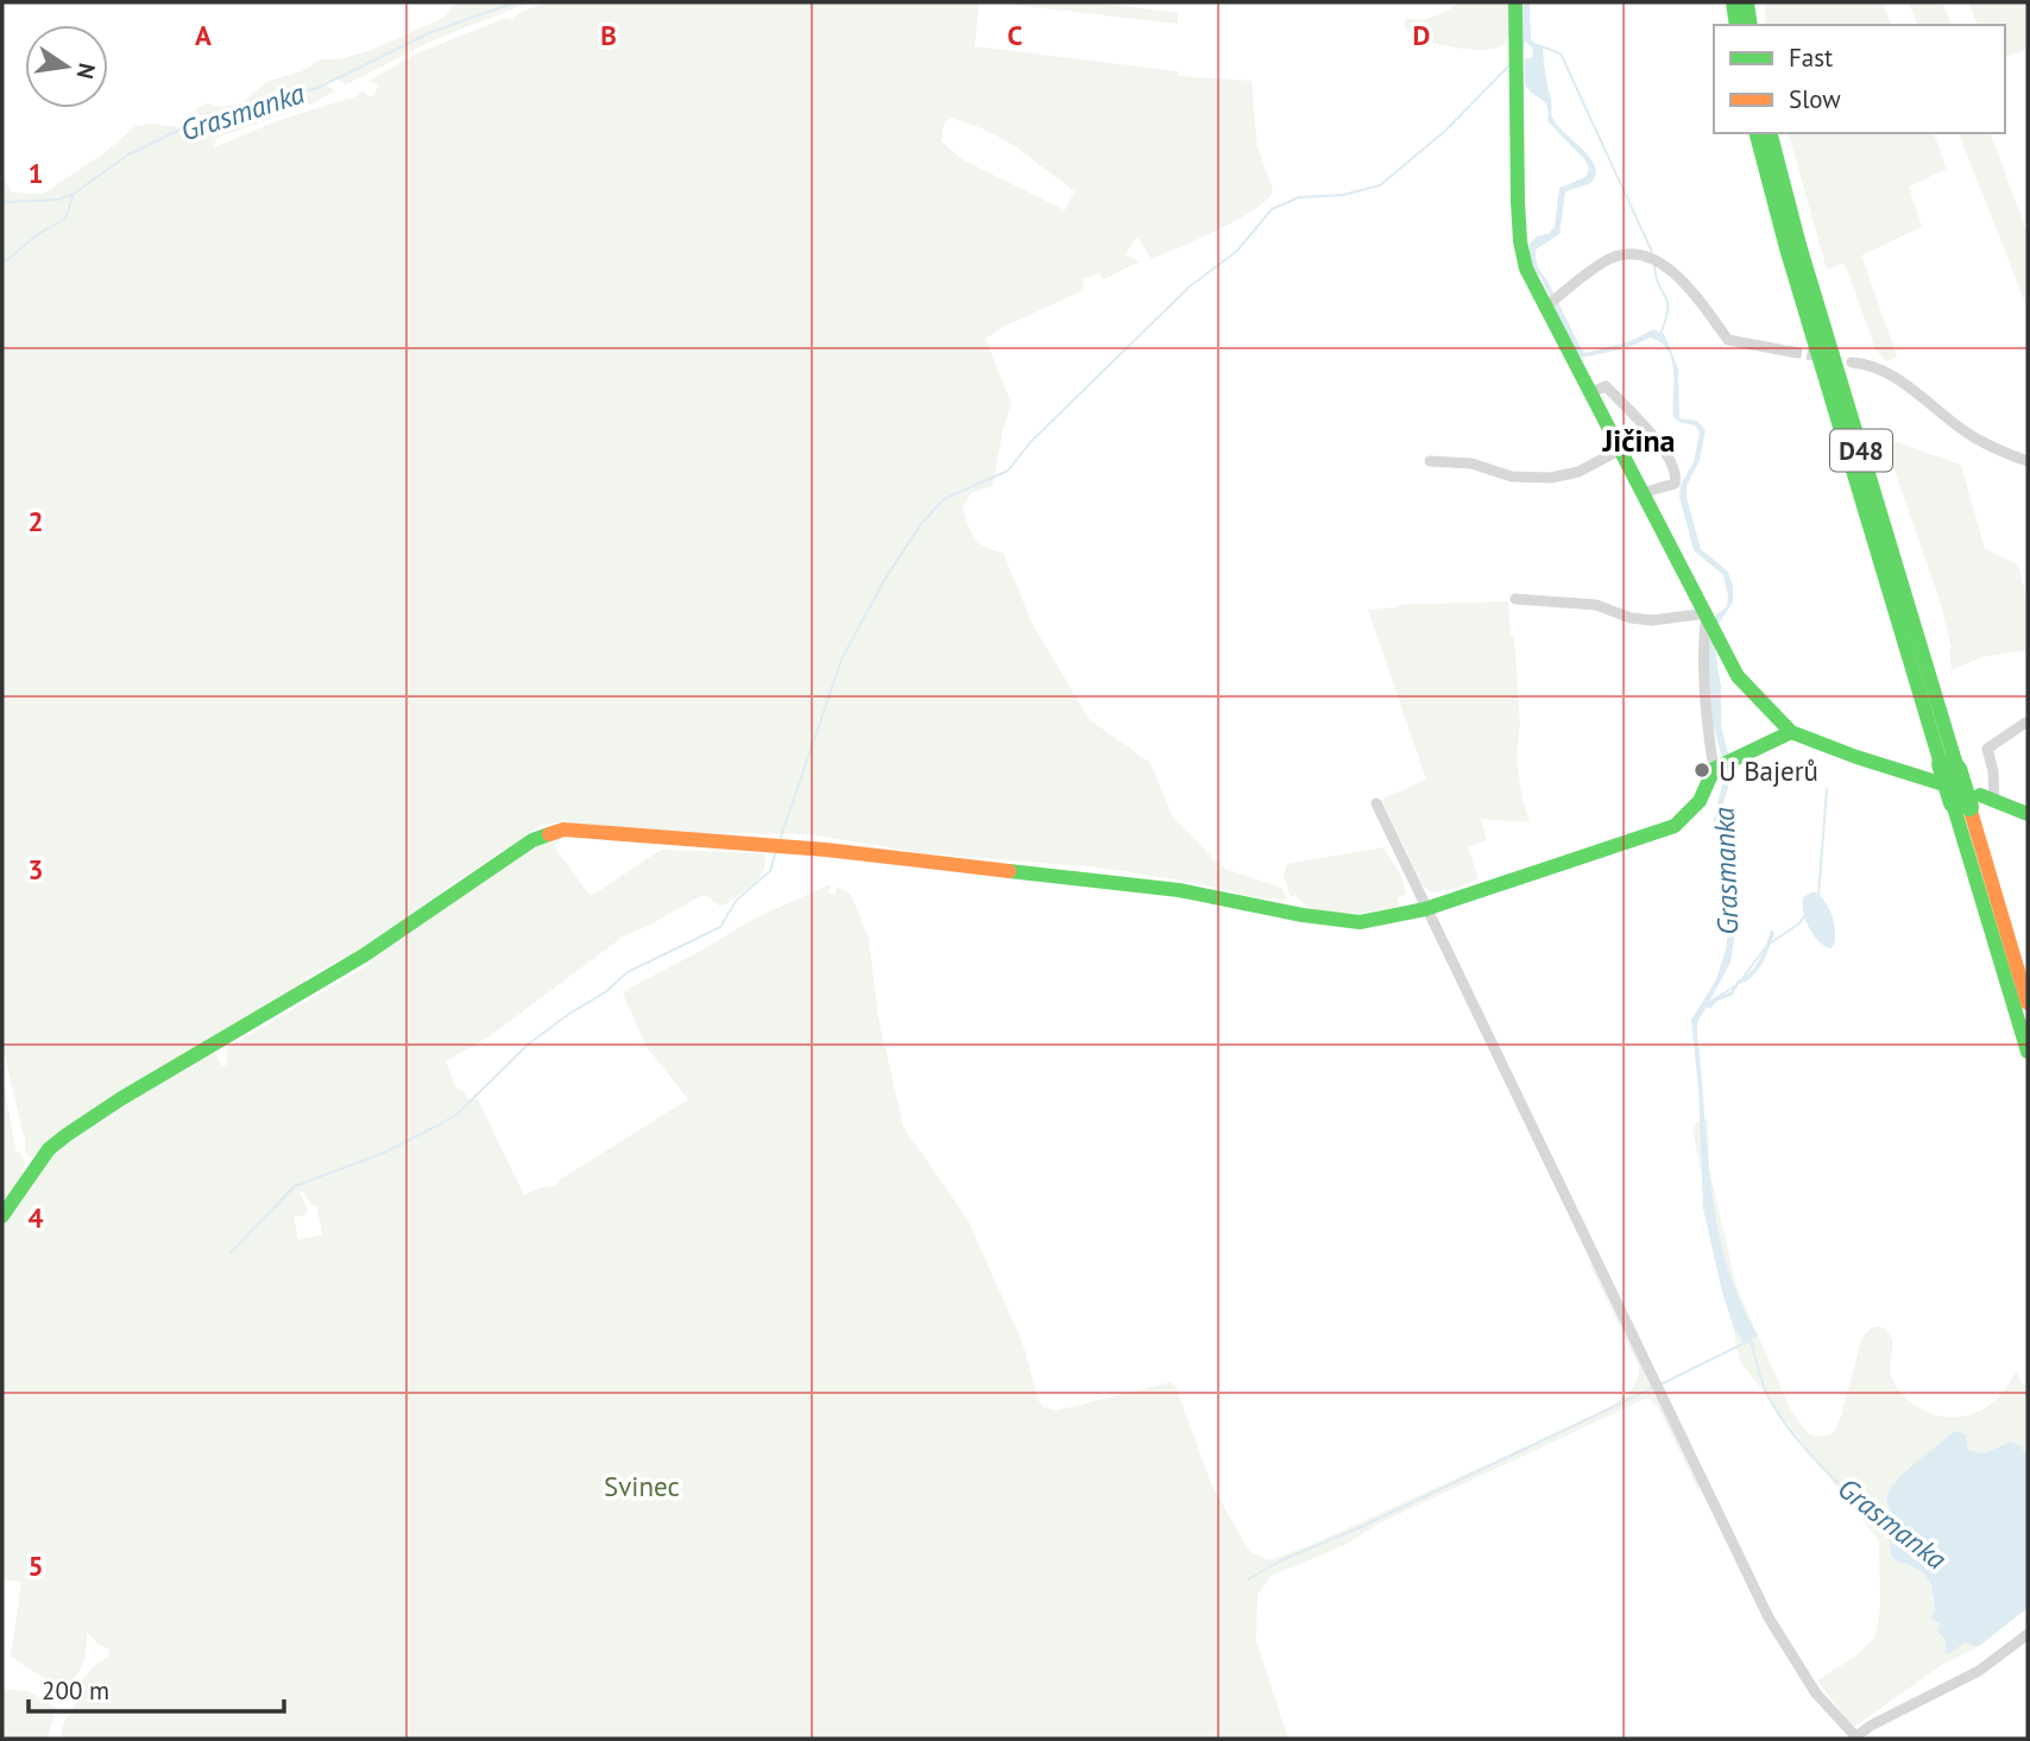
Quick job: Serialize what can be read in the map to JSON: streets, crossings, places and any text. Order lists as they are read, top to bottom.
{
  "streets": {
    "main road": ["D48"]
  },
  "districts": ["Jičina"],
  "water": ["Grasmanka"],
  "parks": ["Svinec"],
  "places": ["U Bajerů"],
  "legend": ["Fast", "Slow"],
  "scale_bar": "200 m",
  "north": "right",
  "grid": {
    "columns": [
      "A",
      "B",
      "C",
      "D"
    ],
    "rows": [
      "1",
      "2",
      "3",
      "4",
      "5"
    ]
  }
}
